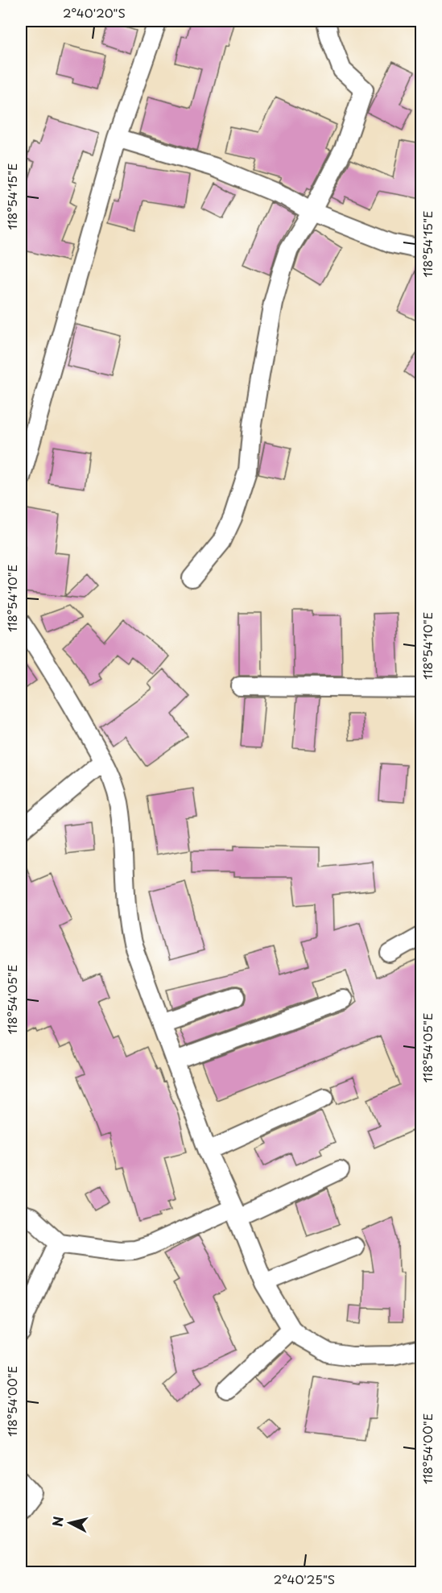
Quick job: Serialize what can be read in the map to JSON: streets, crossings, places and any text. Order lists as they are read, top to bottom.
{
  "north": "left",
  "coordinates": [
    "2°40'20\"S",
    "118°54'15\"E",
    "118°54'10\"E",
    "118°54'05\"E",
    "118°54'00\"E",
    "2°40'25\"S"
  ]
}
